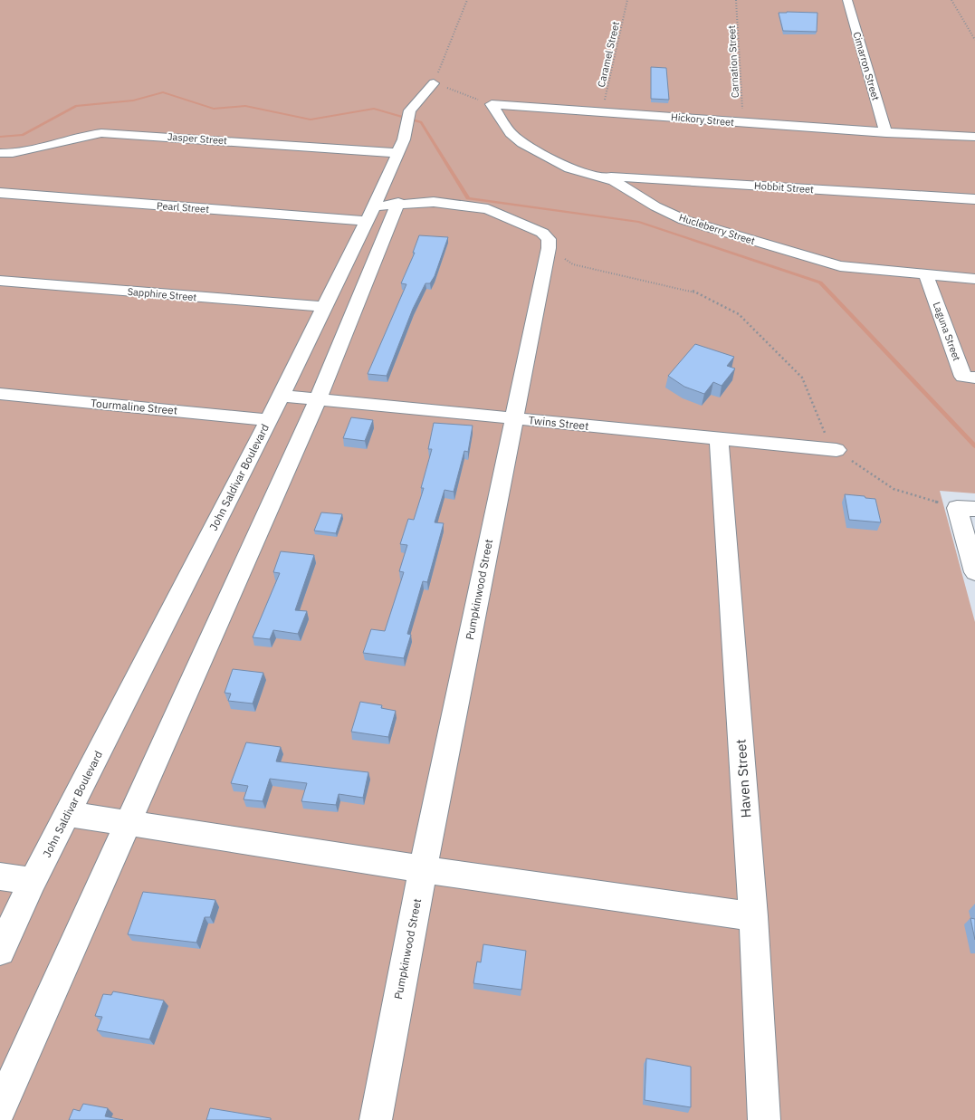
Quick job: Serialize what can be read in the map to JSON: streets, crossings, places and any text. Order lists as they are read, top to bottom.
{
  "streets": {
    "street": [
      "Cimarron Street",
      "Hickory Street",
      "Jasper Street",
      "Hobbit Street",
      "Pearl Street",
      "Hucleberry Street",
      "Sapphire Street",
      "Laguna Street",
      "Tourmaline Street",
      "Twins Street",
      "John Saldivar Boulevard",
      "Pumpkinwood Street",
      "Haven Street"
    ],
    "path": ["Caramel Street", "Carnation Street"]
  },
  "crossings": [
    ["Caramel Street", "Hickory Street"],
    ["Carnation Street", "Hickory Street"],
    ["Cimarron Street", "Hickory Street"],
    ["Hickory Street", "Hucleberry Street"],
    ["Jasper Street", "John Saldivar Boulevard"],
    ["Hobbit Street", "Hucleberry Street"],
    ["Pearl Street", "John Saldivar Boulevard"],
    ["Hucleberry Street", "Laguna Street"],
    ["Sapphire Street", "John Saldivar Boulevard"],
    ["Tourmaline Street", "John Saldivar Boulevard"],
    ["Twins Street", "John Saldivar Boulevard"],
    ["Twins Street", "Pumpkinwood Street"],
    ["Twins Street", "Haven Street"]
  ]
}
